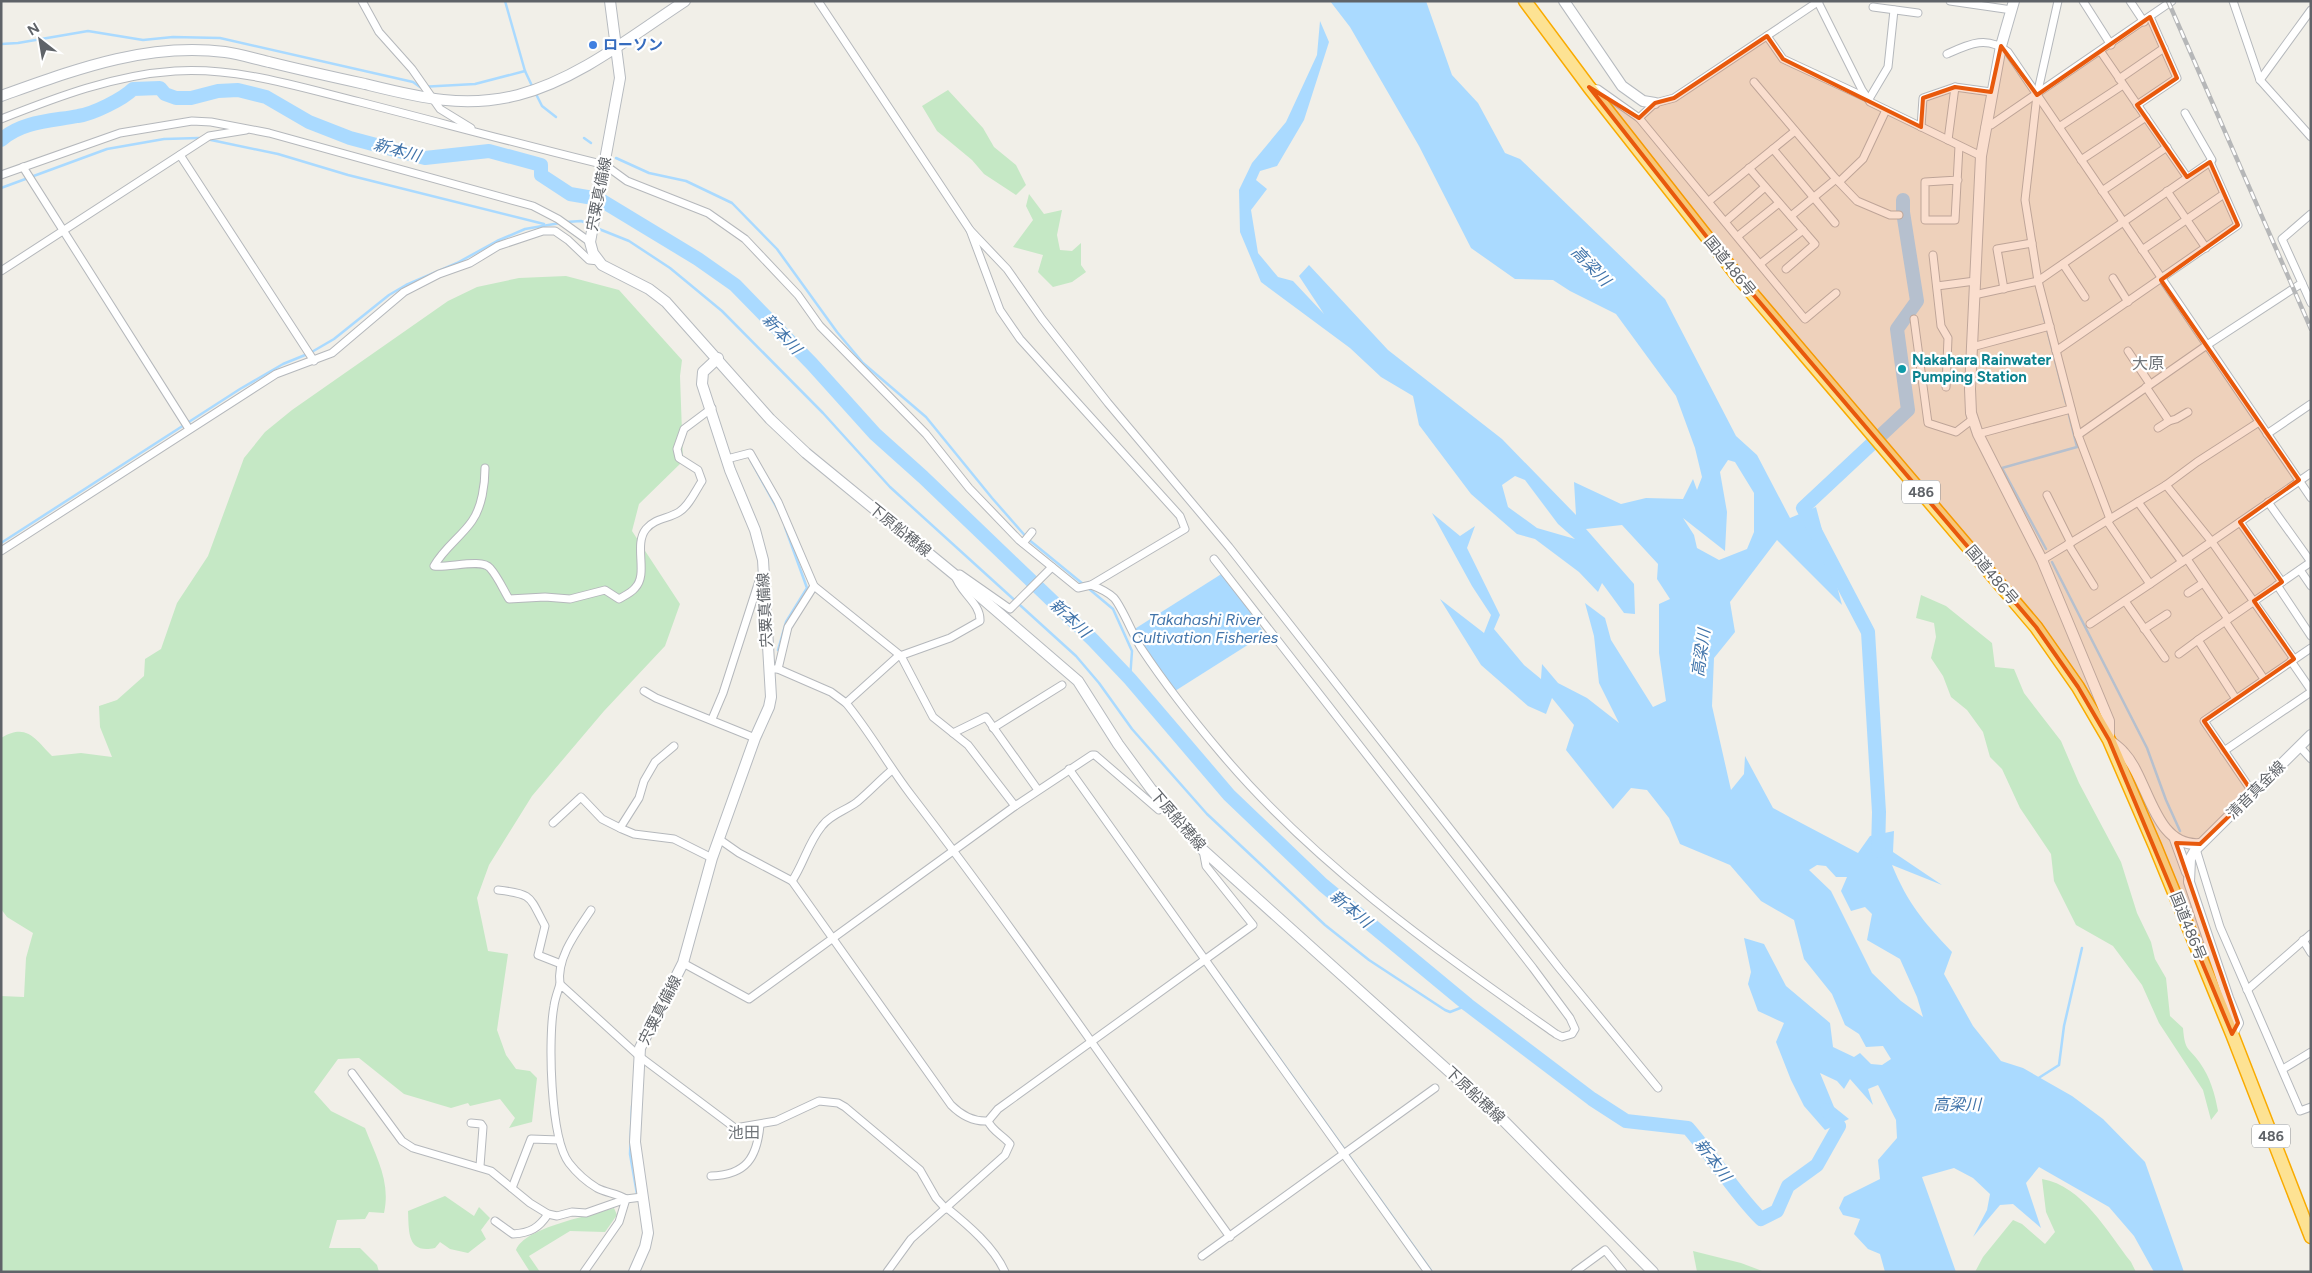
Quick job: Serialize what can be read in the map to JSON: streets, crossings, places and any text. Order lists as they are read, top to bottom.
{
  "streets": {
    "highway": ["国道486号", "486"],
    "main road": ["宍粟真備線", "下原船穂線", "清音真金線"]
  },
  "crossings": [
    ["宍粟真備線", "下原船穂線"]
  ],
  "districts": ["大原", "池田"],
  "water": ["新本川", "高梁川", "Takahashi River Cultivation Fisheries"],
  "places": ["ローソン", "Nakahara Rainwater Pumping Station"],
  "north": "top left"
}
